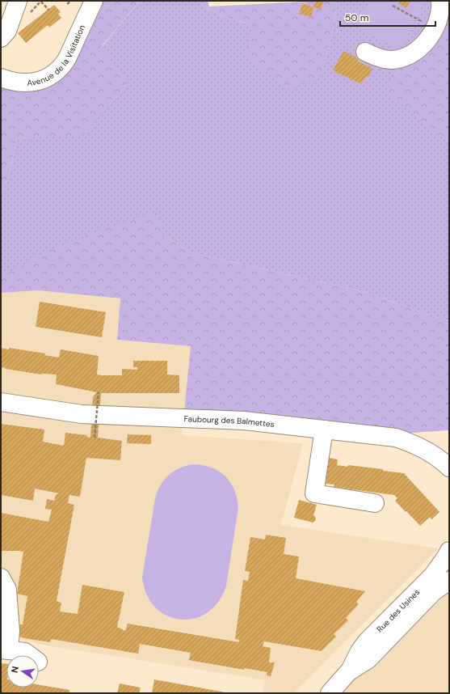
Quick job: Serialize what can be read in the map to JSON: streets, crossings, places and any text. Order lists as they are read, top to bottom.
{
  "streets": {
    "street": ["Avenue de la Visitation", "Faubourg des Balmettes", "Rue des Usines"]
  },
  "scale_bar": "50 m",
  "north": "left"
}
